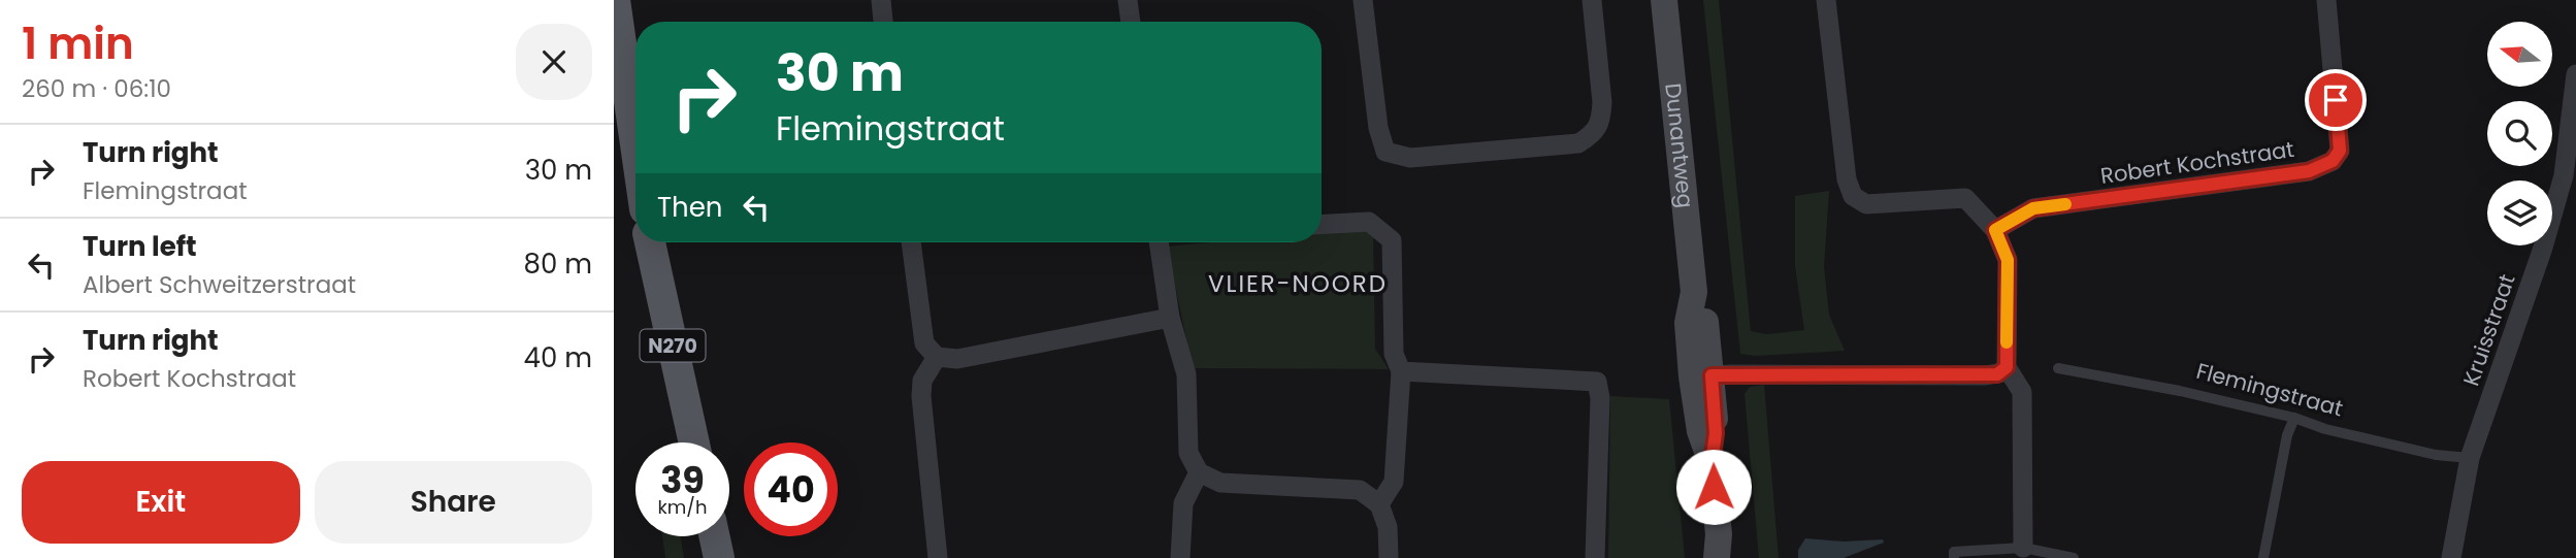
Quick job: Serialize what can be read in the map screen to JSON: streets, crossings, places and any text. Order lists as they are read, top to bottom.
{
  "streets": {
    "main road": ["N270"],
    "street": ["Dunantweg", "Robert Kochstraat", "Kruisstraat"],
    "lane": ["Flemingstraat"]
  },
  "crossings": [
    ["Kruisstraat", "Flemingstraat"]
  ],
  "districts": ["VLIER-NOORD"],
  "north": "left",
  "page": {
    "heading": ["1 min", "260 m · 06:10"],
    "turn": ["30 m", "Flemingstraat"],
    "list": [
      {
        "name": "Turn right",
        "note": "Flemingstraat",
        "value": "30 m"
      },
      {
        "name": "Turn left",
        "note": "Albert Schweitzerstraat",
        "value": "80 m"
      },
      {
        "name": "Turn right",
        "note": "Robert Kochstraat",
        "value": "40 m"
      }
    ],
    "then": "Then",
    "speed": "39 km/h",
    "limit": "40",
    "buttons": ["Exit", "Share"]
  }
}
